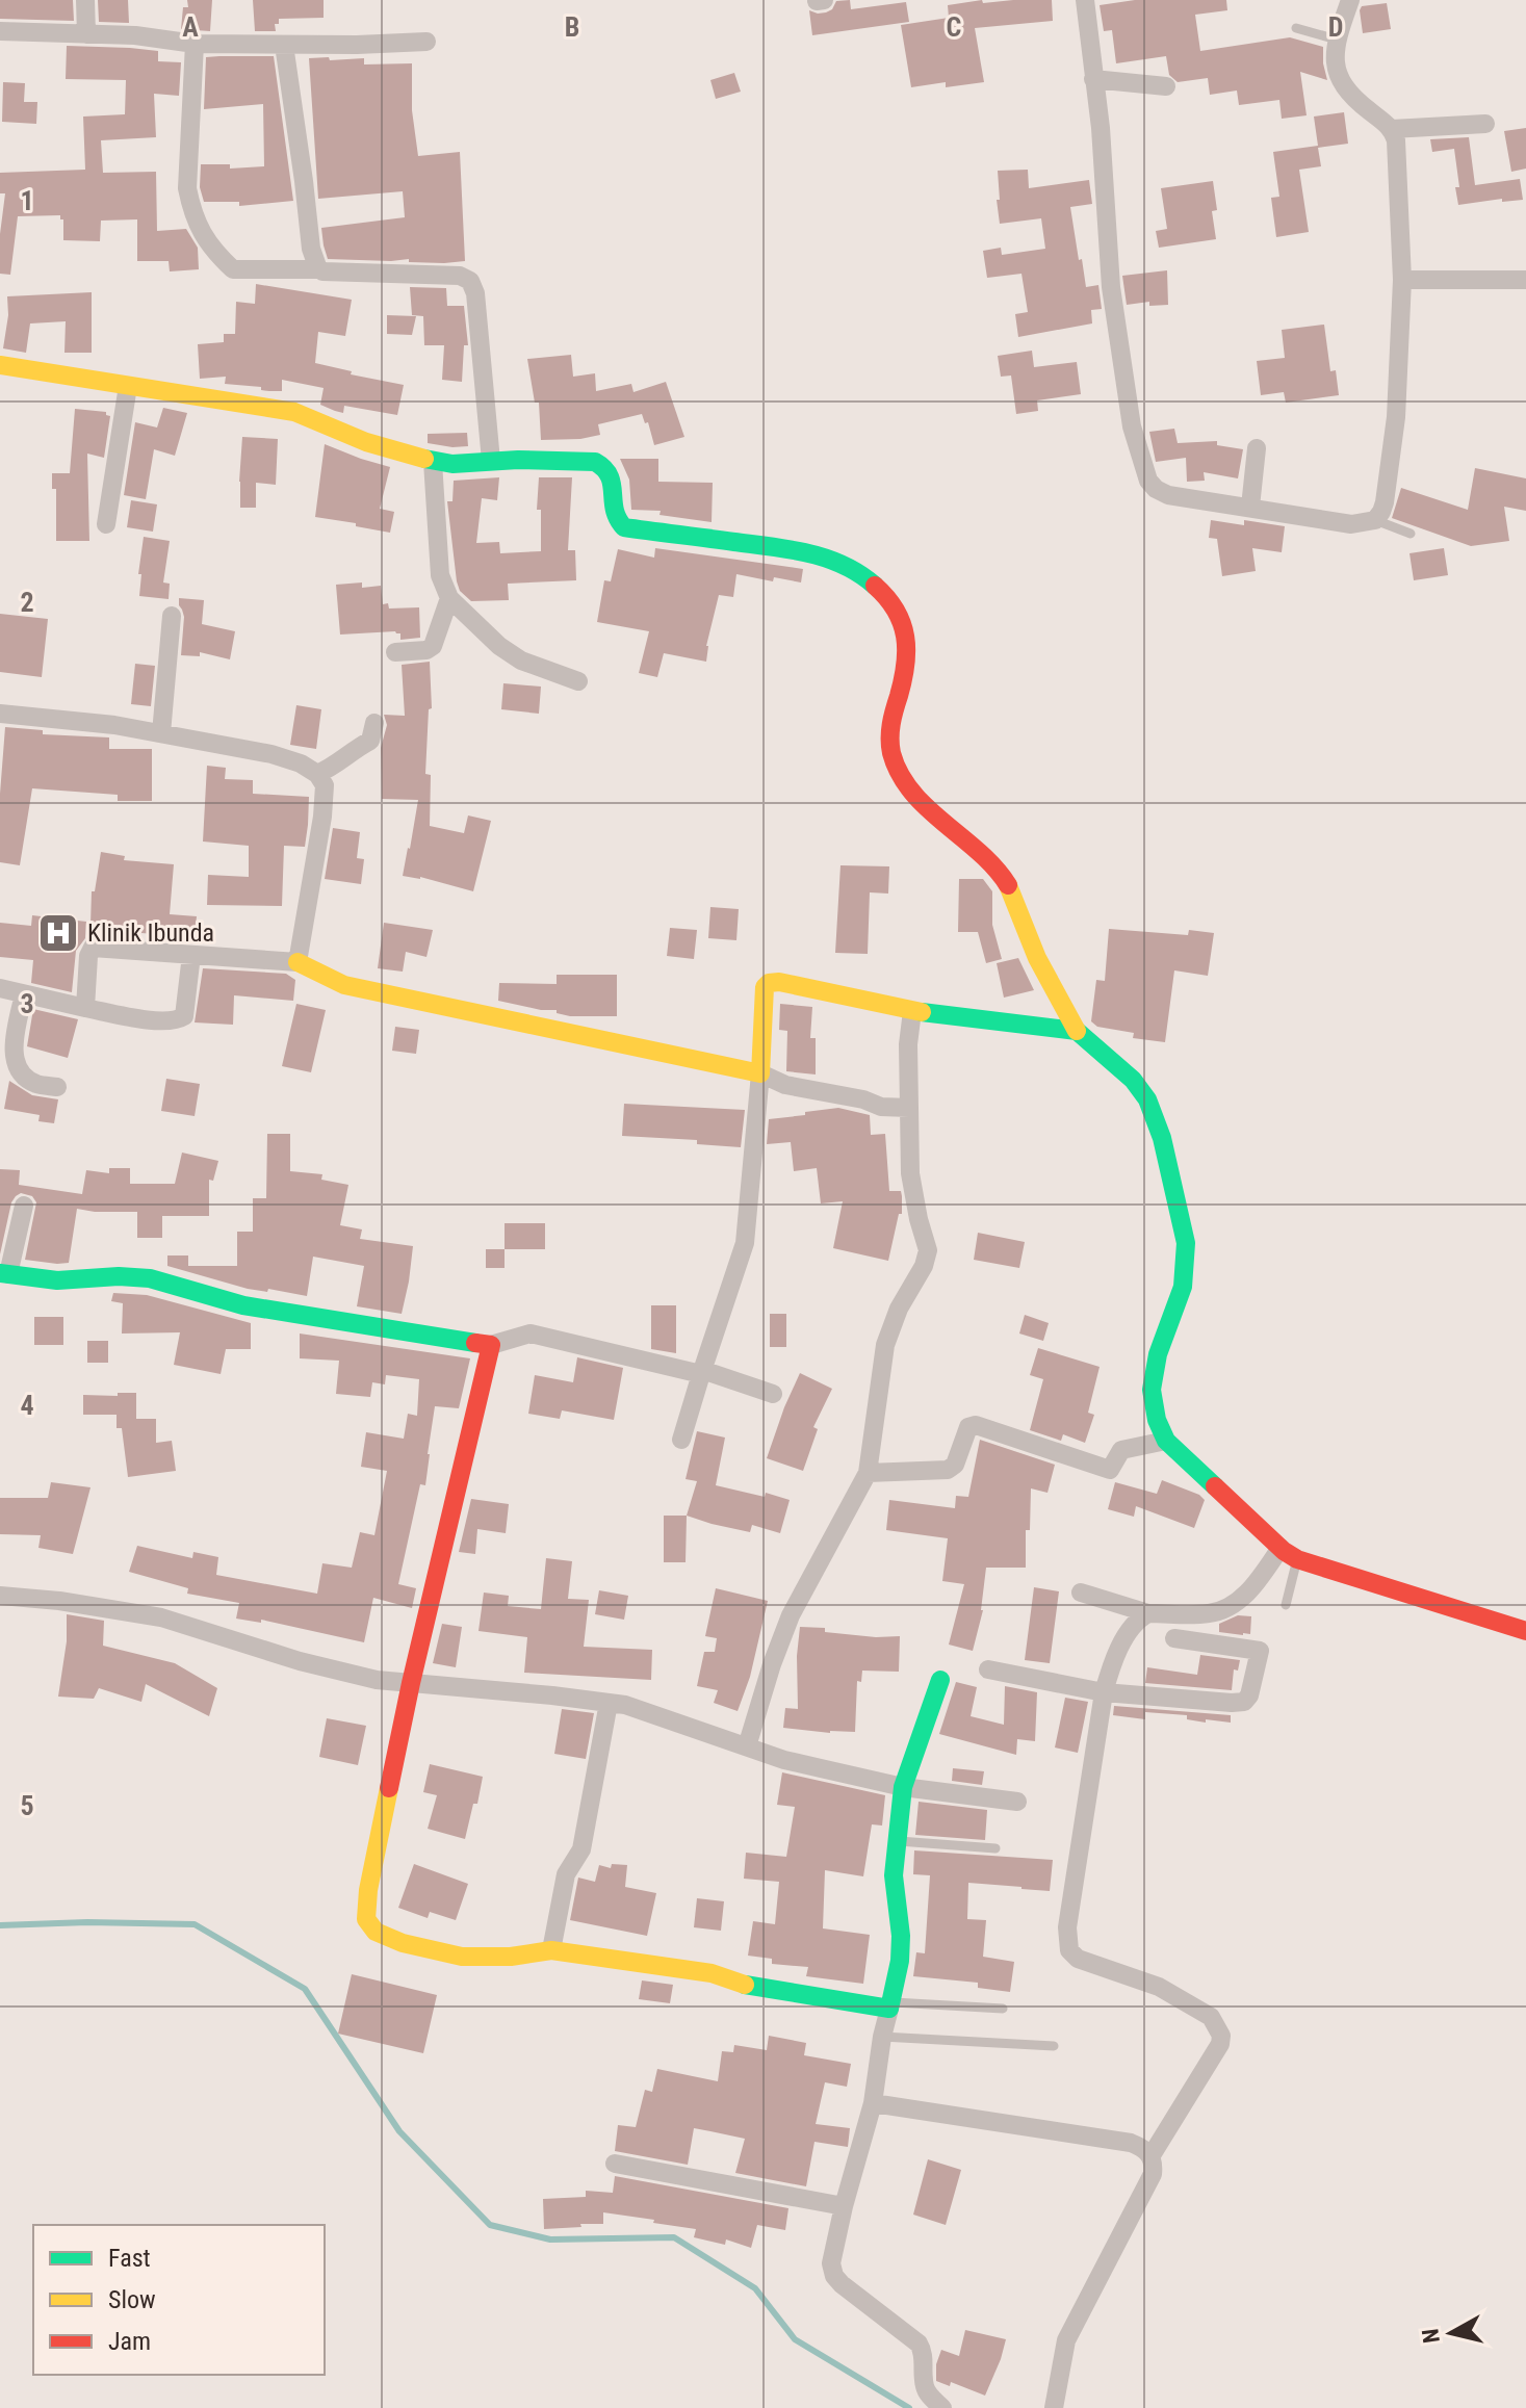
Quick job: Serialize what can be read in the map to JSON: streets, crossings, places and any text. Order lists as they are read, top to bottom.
{
  "places": {
    "hospital": ["Klinik Ibunda"]
  },
  "legend": ["Fast", "Slow", "Jam"],
  "north": "left",
  "grid": {
    "columns": [
      "A",
      "B",
      "C",
      "D"
    ],
    "rows": [
      "1",
      "2",
      "3",
      "4",
      "5"
    ]
  }
}
